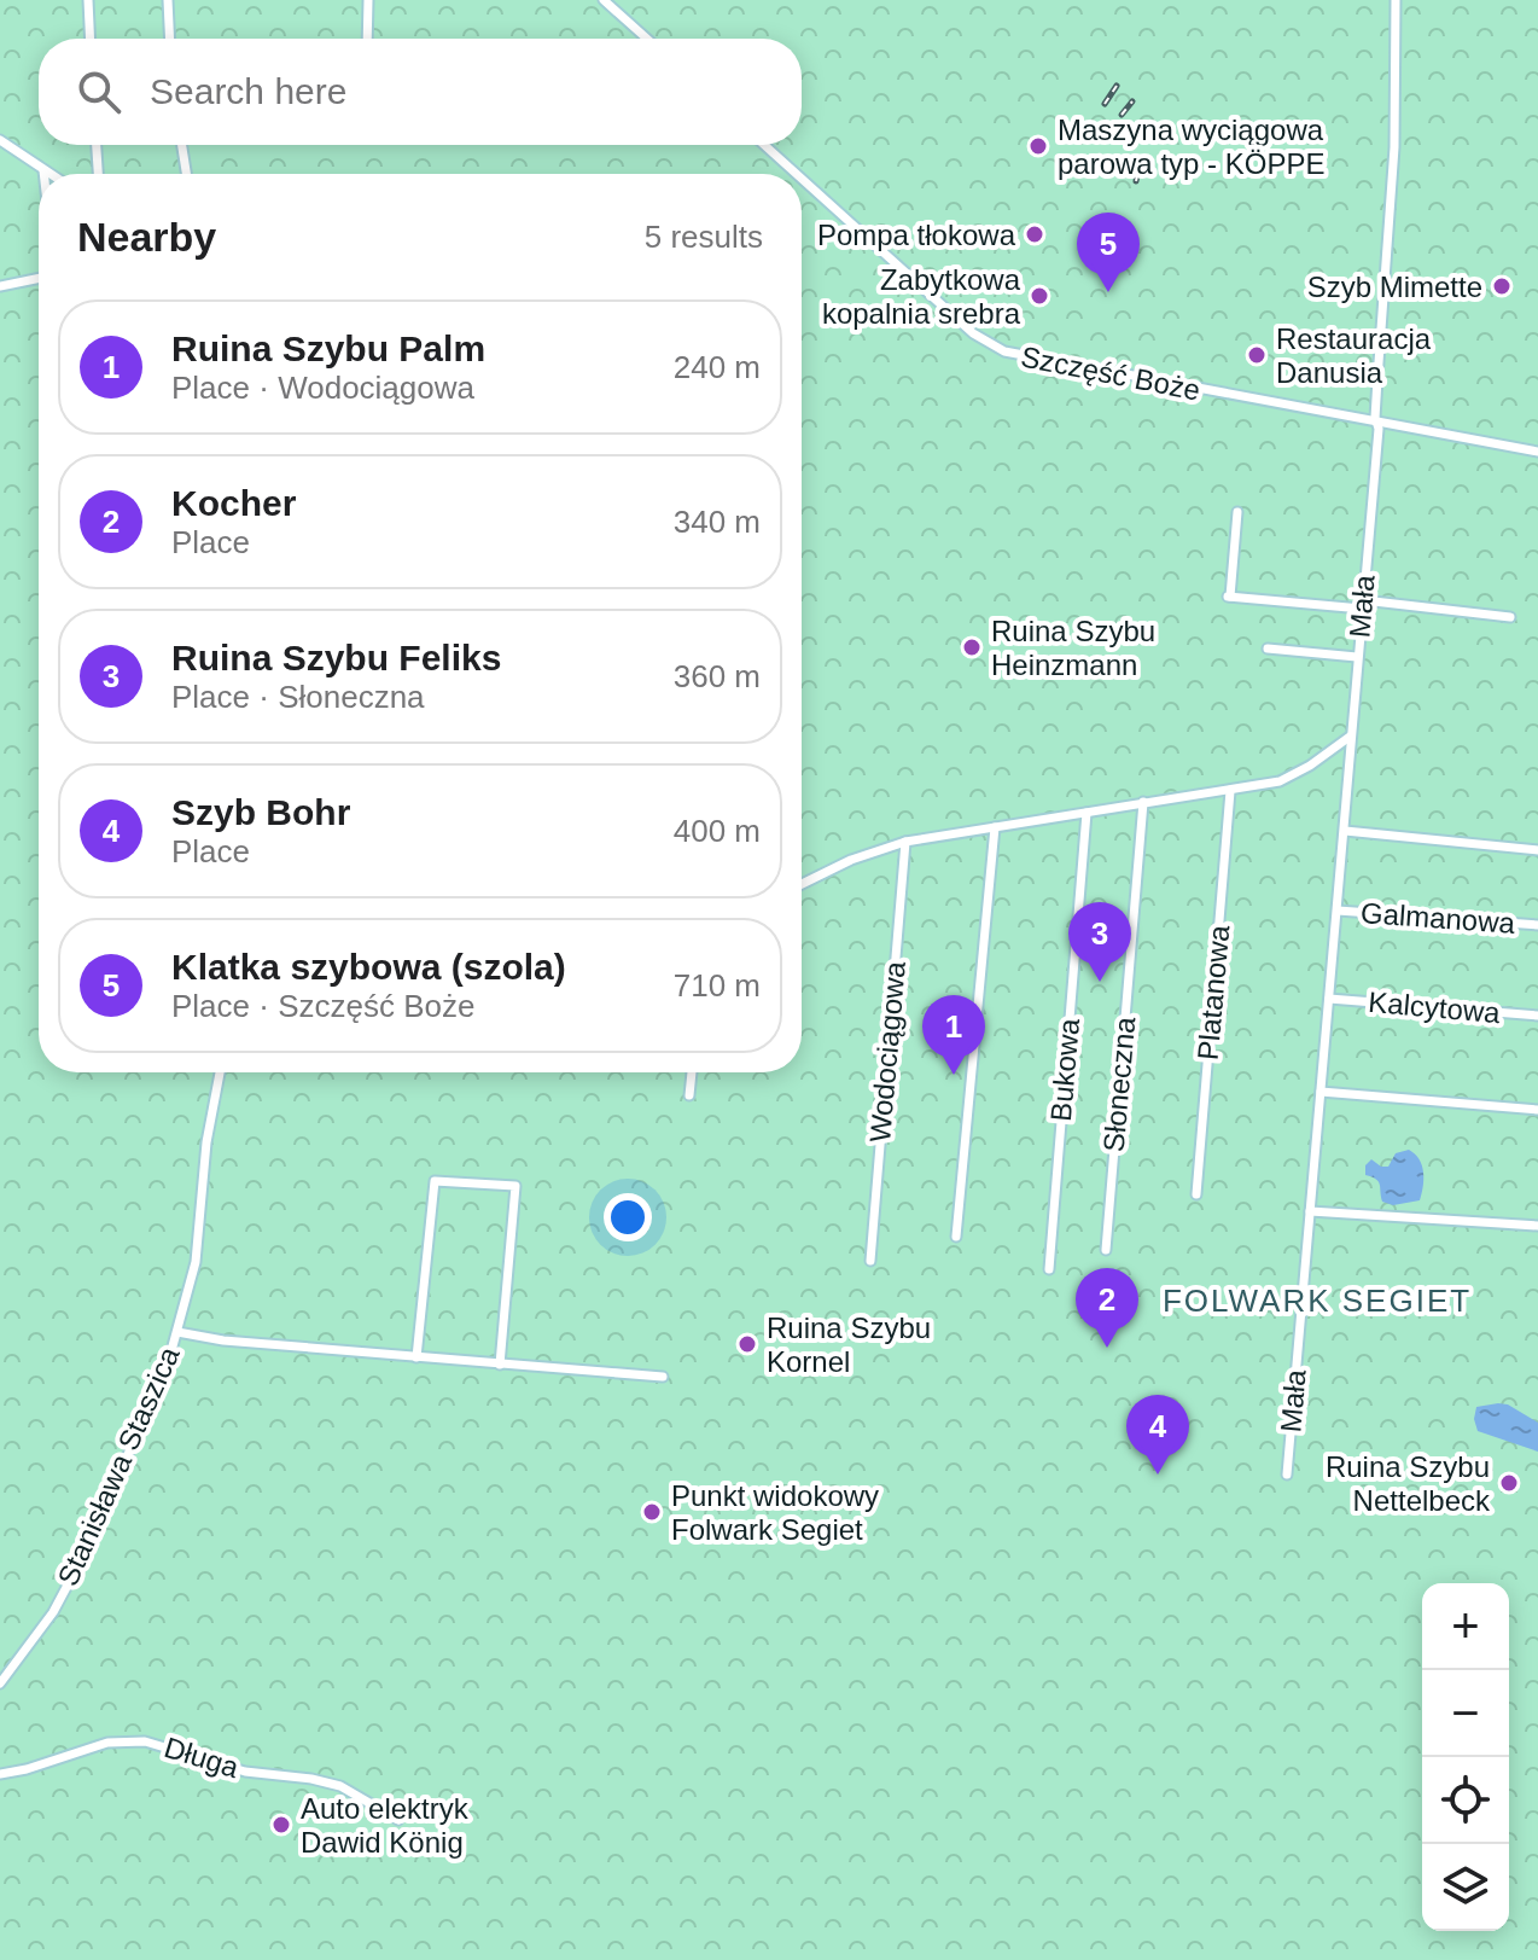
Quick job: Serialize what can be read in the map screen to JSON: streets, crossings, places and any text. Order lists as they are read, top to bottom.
{
  "streets": {
    "street": [
      "Szczęść Boże",
      "Mała",
      "Galmanowa",
      "Platanowa",
      "Kalcytowa",
      "Wodociągowa",
      "Bukowa",
      "Słoneczna",
      "Stanisława Staszica",
      "Długa"
    ]
  },
  "crossings": [
    ["Szczęść Boże", "Mała"],
    ["Mała", "Galmanowa"],
    ["Mała", "Kalcytowa"]
  ],
  "districts": ["FOLWARK SEGIET"],
  "places": [
    "Maszyna wyciągowa parowa typ - KÖPPE",
    "Pompa tłokowa",
    "Szyb Mimette",
    "Zabytkowa kopalnia srebra",
    "Restauracja Danusia",
    "Ruina Szybu Heinzmann",
    "Ruina Szybu Kornel",
    "Ruina Szybu Nettelbeck",
    "Punkt widokowy Folwark Segiet",
    "Auto elektryk Dawid König"
  ],
  "page": {
    "search": "Search here",
    "heading": ["Nearby", "5 results"],
    "pins": [
      "5",
      "3",
      "1",
      "2",
      "4"
    ],
    "list": [
      {
        "mark": "1",
        "name": "Ruina Szybu Palm",
        "note": "Place · Wodociągowa",
        "value": "240 m"
      },
      {
        "mark": "2",
        "name": "Kocher",
        "note": "Place",
        "value": "340 m"
      },
      {
        "mark": "3",
        "name": "Ruina Szybu Feliks",
        "note": "Place · Słoneczna",
        "value": "360 m"
      },
      {
        "mark": "4",
        "name": "Szyb Bohr",
        "note": "Place",
        "value": "400 m"
      },
      {
        "mark": "5",
        "name": "Klatka szybowa (szola)",
        "note": "Place · Szczęść Boże",
        "value": "710 m"
      }
    ],
    "map_buttons": ["+", "−"]
  }
}
